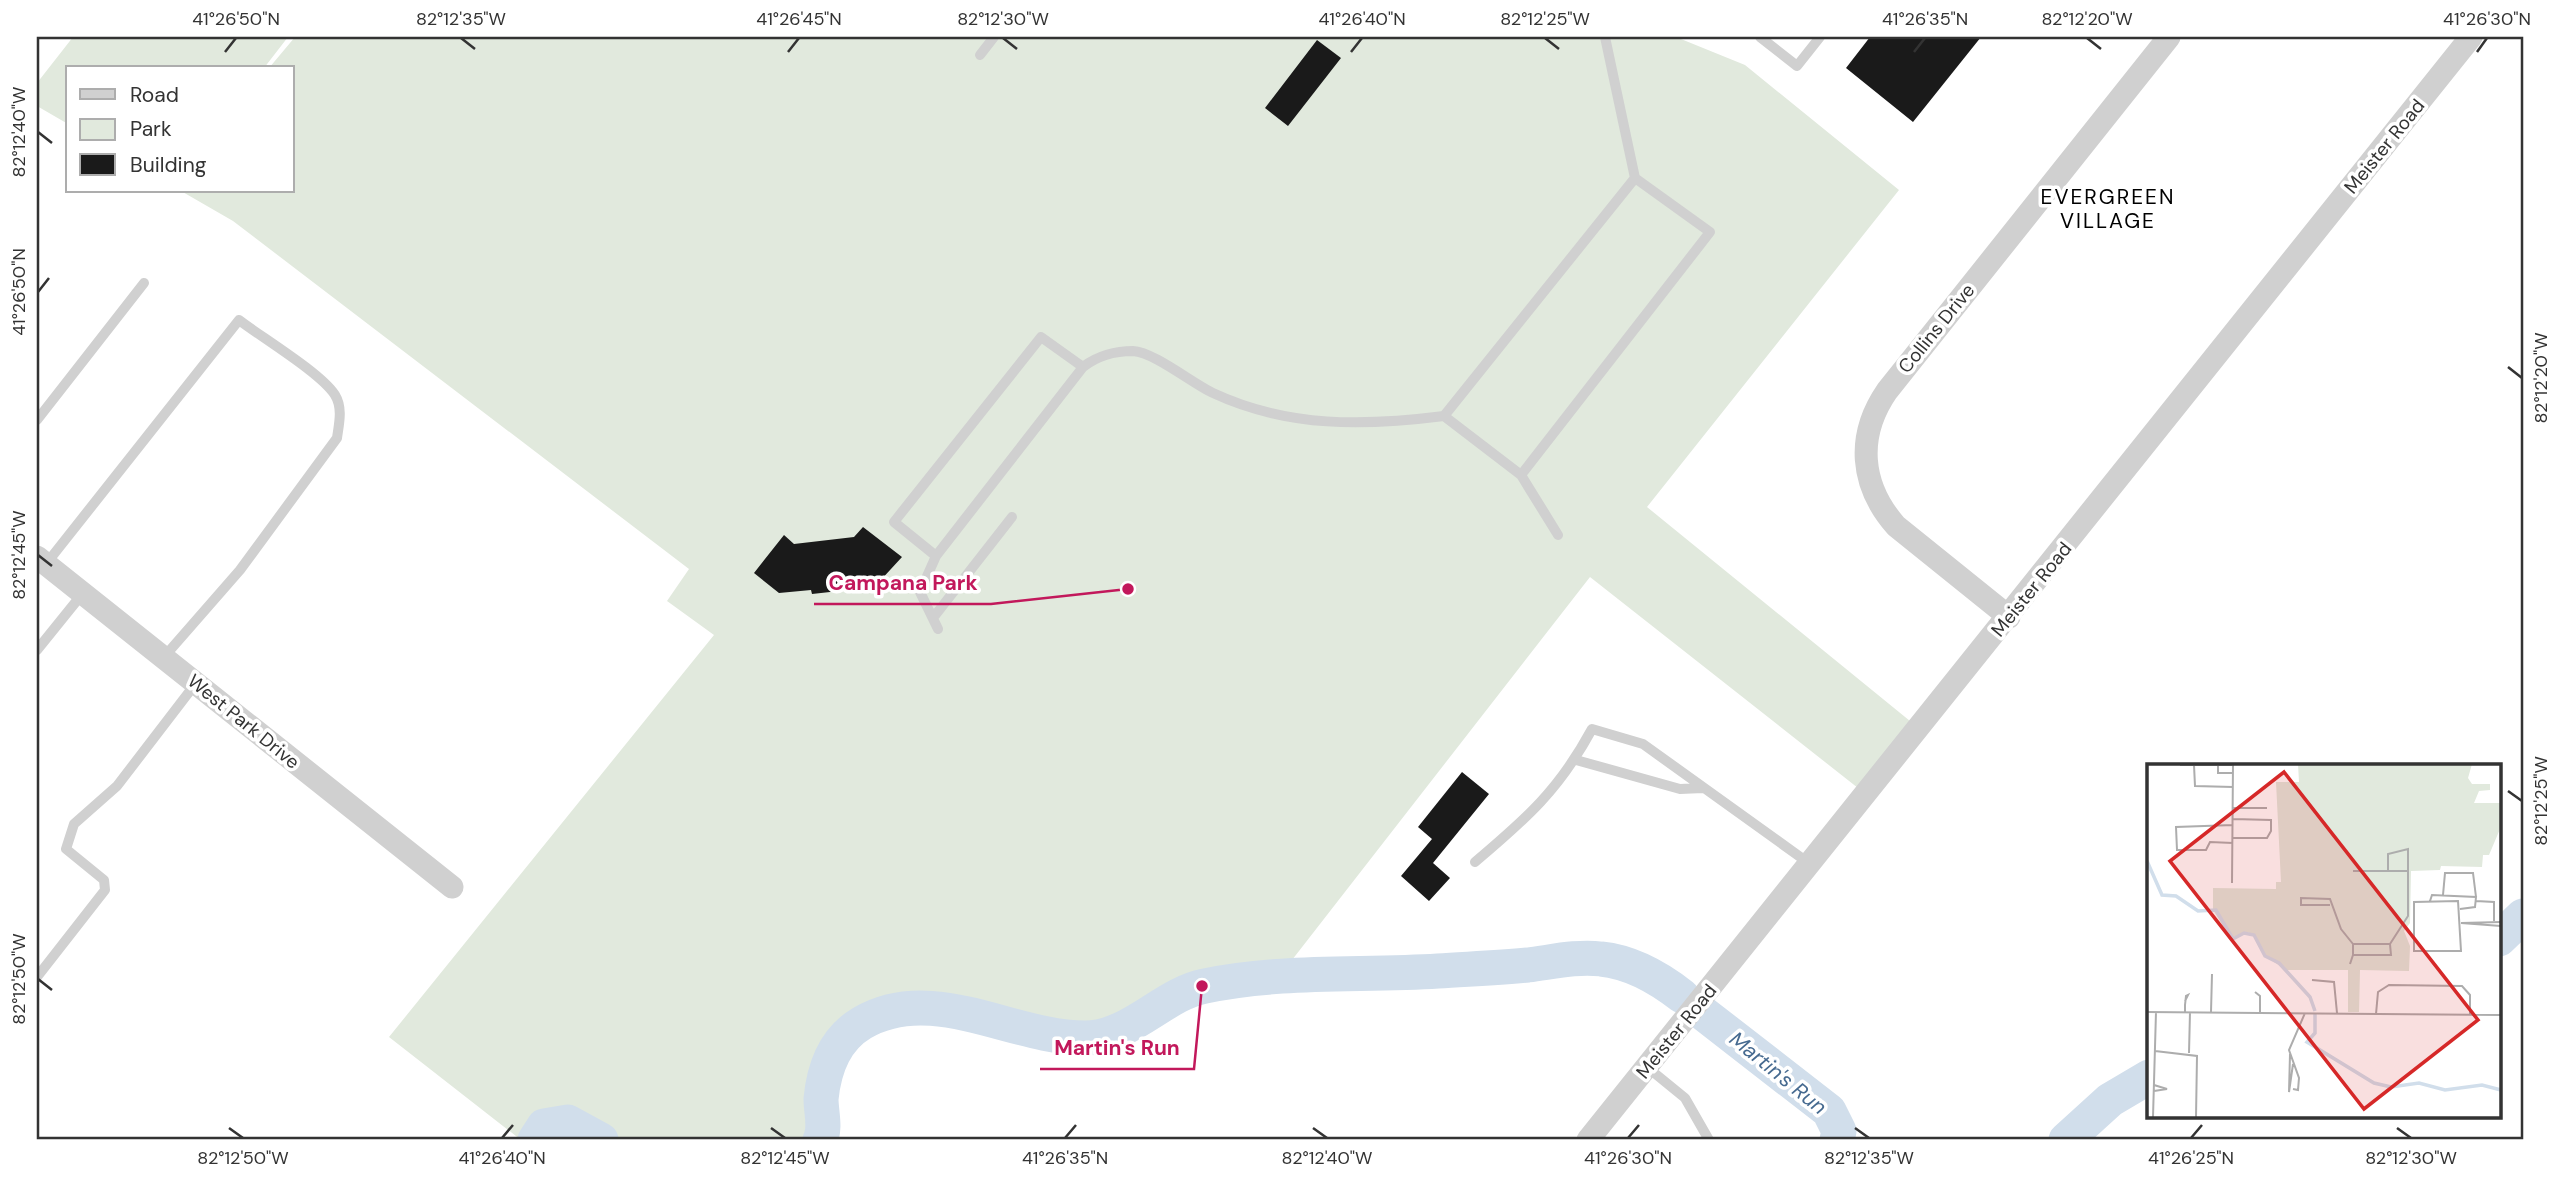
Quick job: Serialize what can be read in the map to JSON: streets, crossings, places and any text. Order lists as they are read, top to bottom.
{
  "streets": {
    "street": ["Meister Road", "Collins Drive", "West Park Drive"]
  },
  "crossings": [
    ["Meister Road", "Collins Drive"]
  ],
  "districts": ["EVERGREEN VILLAGE"],
  "water": ["Martin's Run"],
  "places": ["Campana Park", "Martin's Run"],
  "legend": ["Road", "Park", "Building"],
  "coordinates": [
    "41°26'50\"N",
    "82°12'35\"W",
    "41°26'45\"N",
    "82°12'30\"W",
    "41°26'40\"N",
    "82°12'25\"W",
    "41°26'35\"N",
    "82°12'20\"W",
    "41°26'30\"N",
    "82°12'40\"W",
    "82°12'45\"W",
    "82°12'50\"W",
    "41°26'25\"N"
  ]
}
